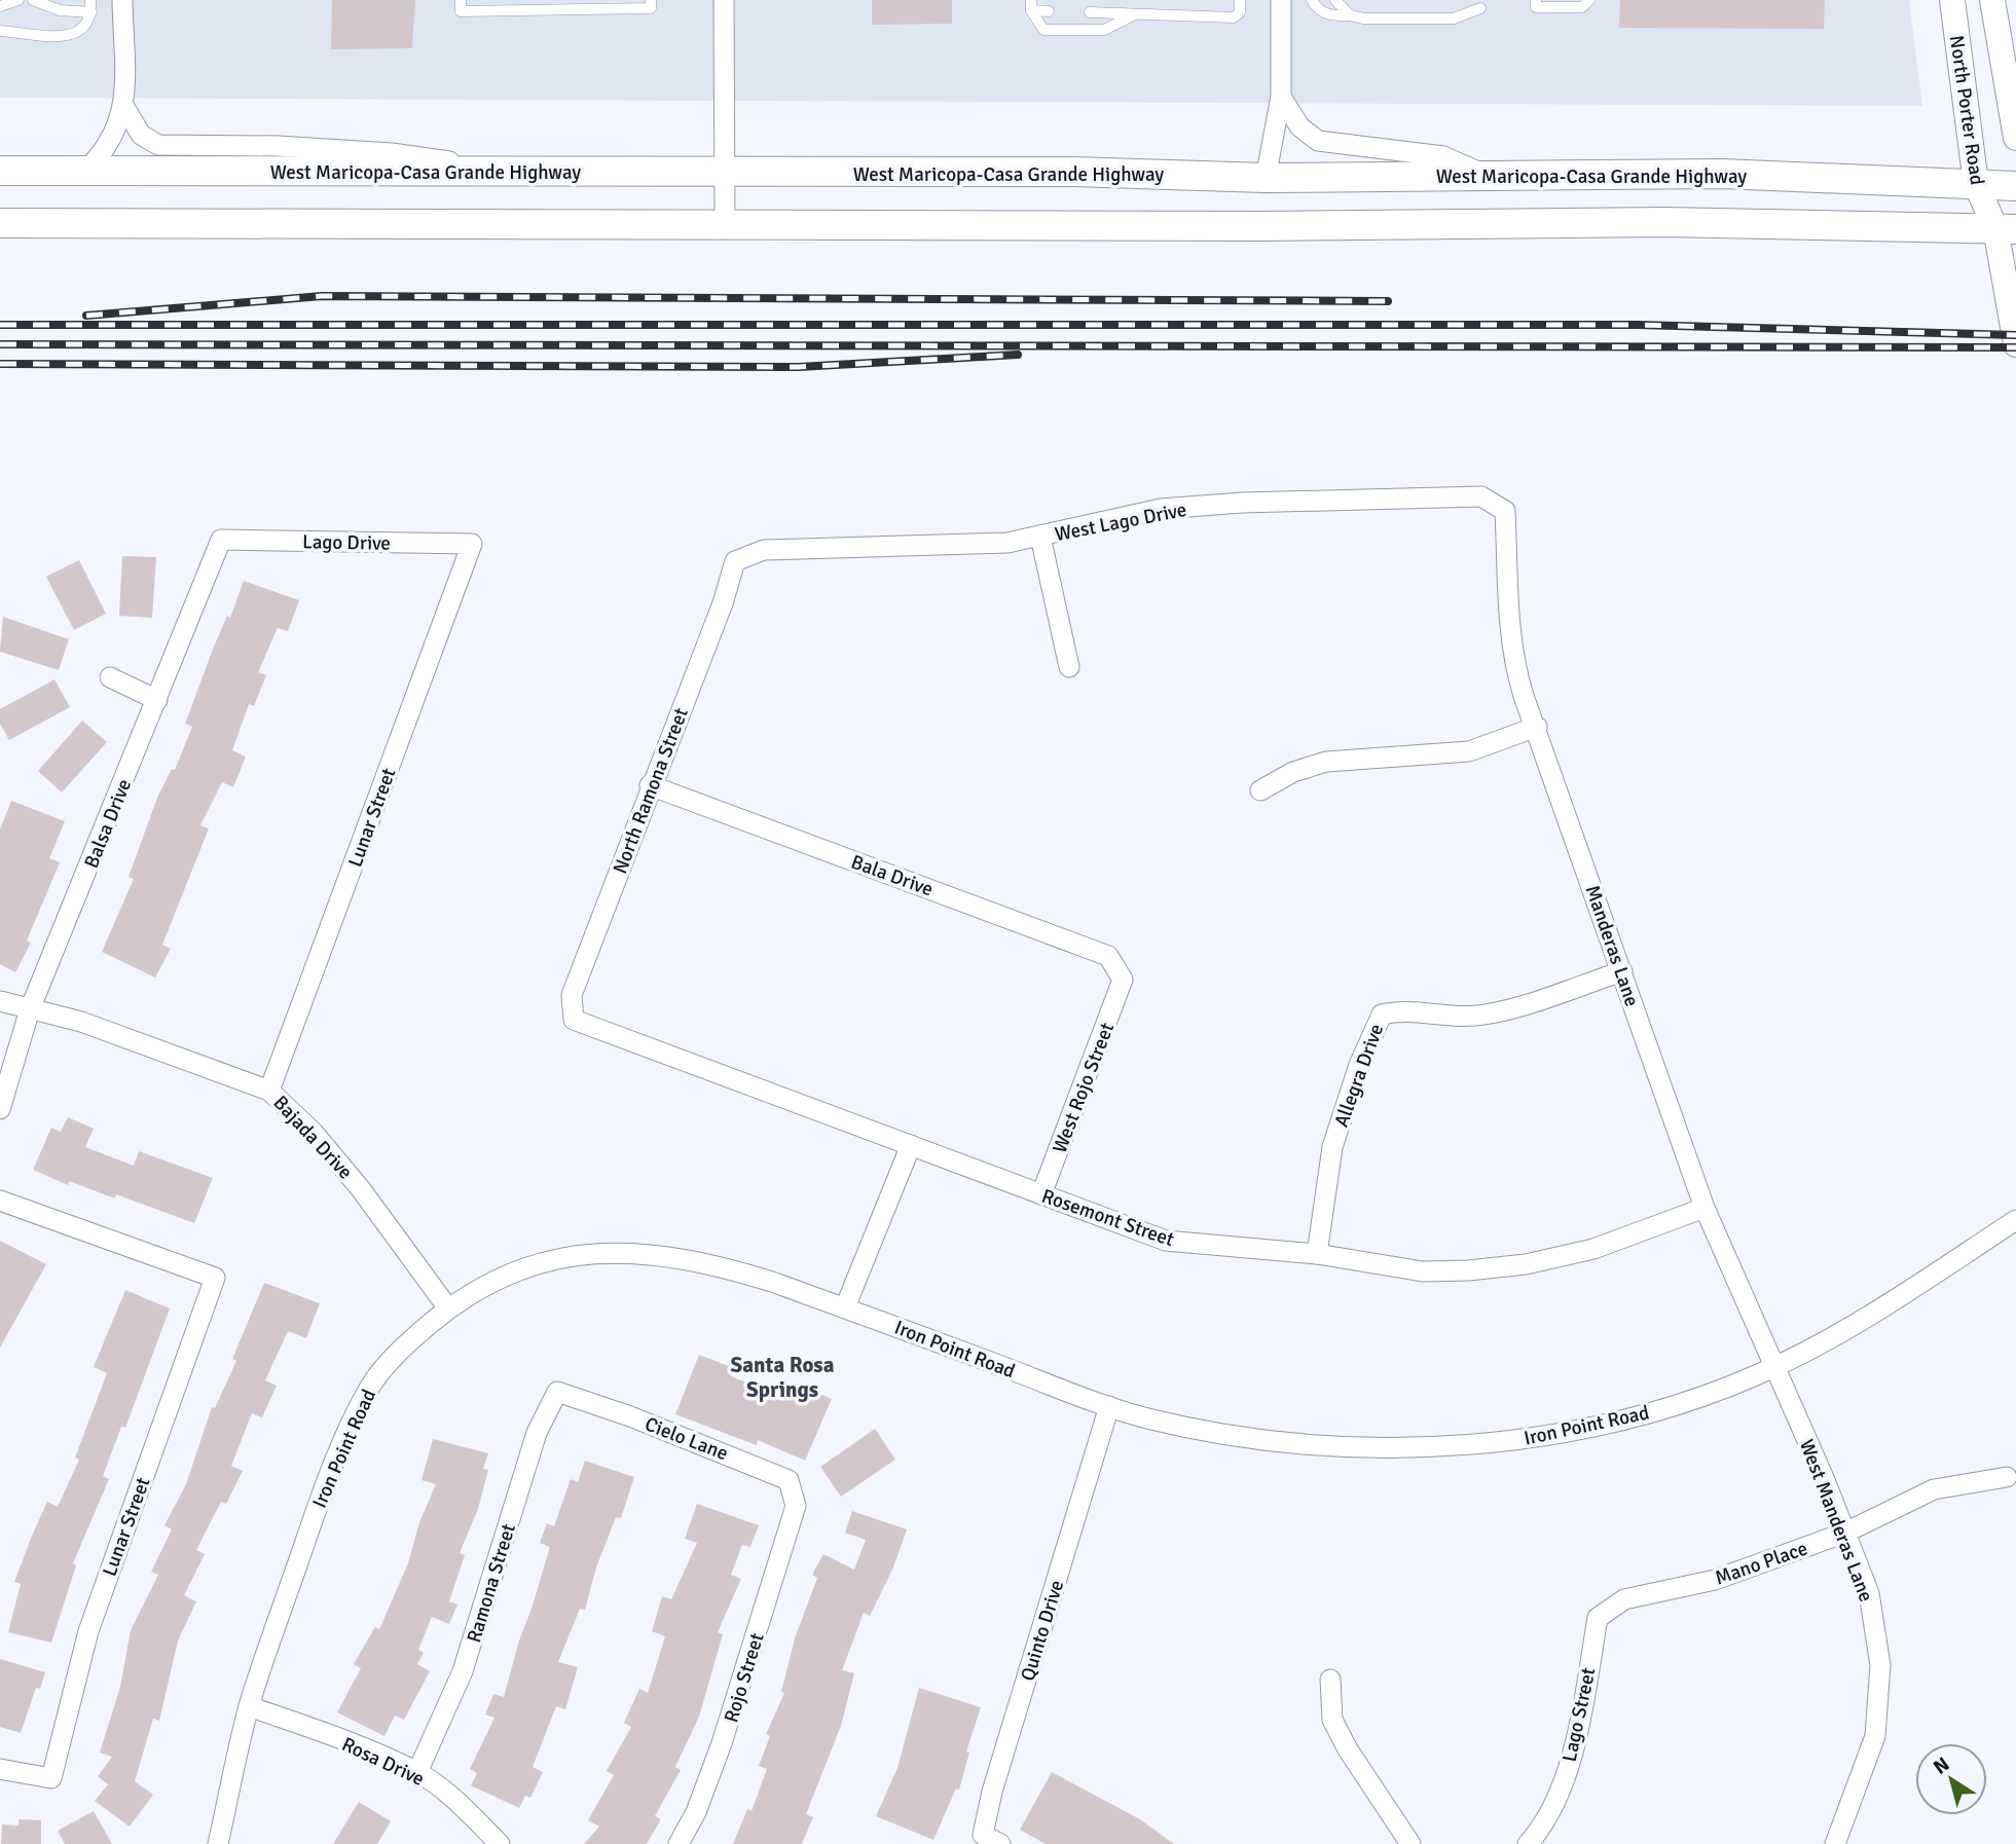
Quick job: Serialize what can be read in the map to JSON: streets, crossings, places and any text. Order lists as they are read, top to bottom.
{
  "streets": {
    "main road": ["West Maricopa-Casa Grande Highway"],
    "street": [
      "North Porter Road",
      "West Lago Drive",
      "Lago Drive",
      "North Ramona Street",
      "Lunar Street",
      "Balsa Drive",
      "Bala Drive",
      "Manderas Lane",
      "Allegra Drive",
      "West Rojo Street",
      "Bajada Drive",
      "Rosemont Street",
      "Iron Point Road",
      "Cielo Lane",
      "West Manderas Lane",
      "Mano Place",
      "Ramona Street",
      "Quinto Drive",
      "Rojo Street",
      "Lago Street",
      "Rosa Drive"
    ]
  },
  "crossings": [
    ["North Porter Road", "West Maricopa-Casa Grande Highway"],
    ["West Lago Drive", "North Ramona Street"],
    ["West Lago Drive", "Manderas Lane"],
    ["Lago Drive", "Lunar Street"],
    ["Lago Drive", "Balsa Drive"],
    ["North Ramona Street", "Bala Drive"],
    ["North Ramona Street", "Rosemont Street"],
    ["Lunar Street", "Bajada Drive"],
    ["Balsa Drive", "Bajada Drive"],
    ["Bala Drive", "West Rojo Street"],
    ["Manderas Lane", "Allegra Drive"],
    ["Manderas Lane", "Rosemont Street"],
    ["Manderas Lane", "Iron Point Road"],
    ["Manderas Lane", "West Manderas Lane"],
    ["Allegra Drive", "Rosemont Street"],
    ["West Rojo Street", "Rosemont Street"],
    ["Bajada Drive", "Iron Point Road"],
    ["Iron Point Road", "West Manderas Lane"],
    ["Iron Point Road", "Quinto Drive"],
    ["Iron Point Road", "Rosa Drive"],
    ["Cielo Lane", "Ramona Street"],
    ["Cielo Lane", "Rojo Street"],
    ["West Manderas Lane", "Mano Place"],
    ["Mano Place", "Lago Street"],
    ["Ramona Street", "Rosa Drive"]
  ],
  "districts": ["Santa Rosa Springs"],
  "north": "top left"
}
